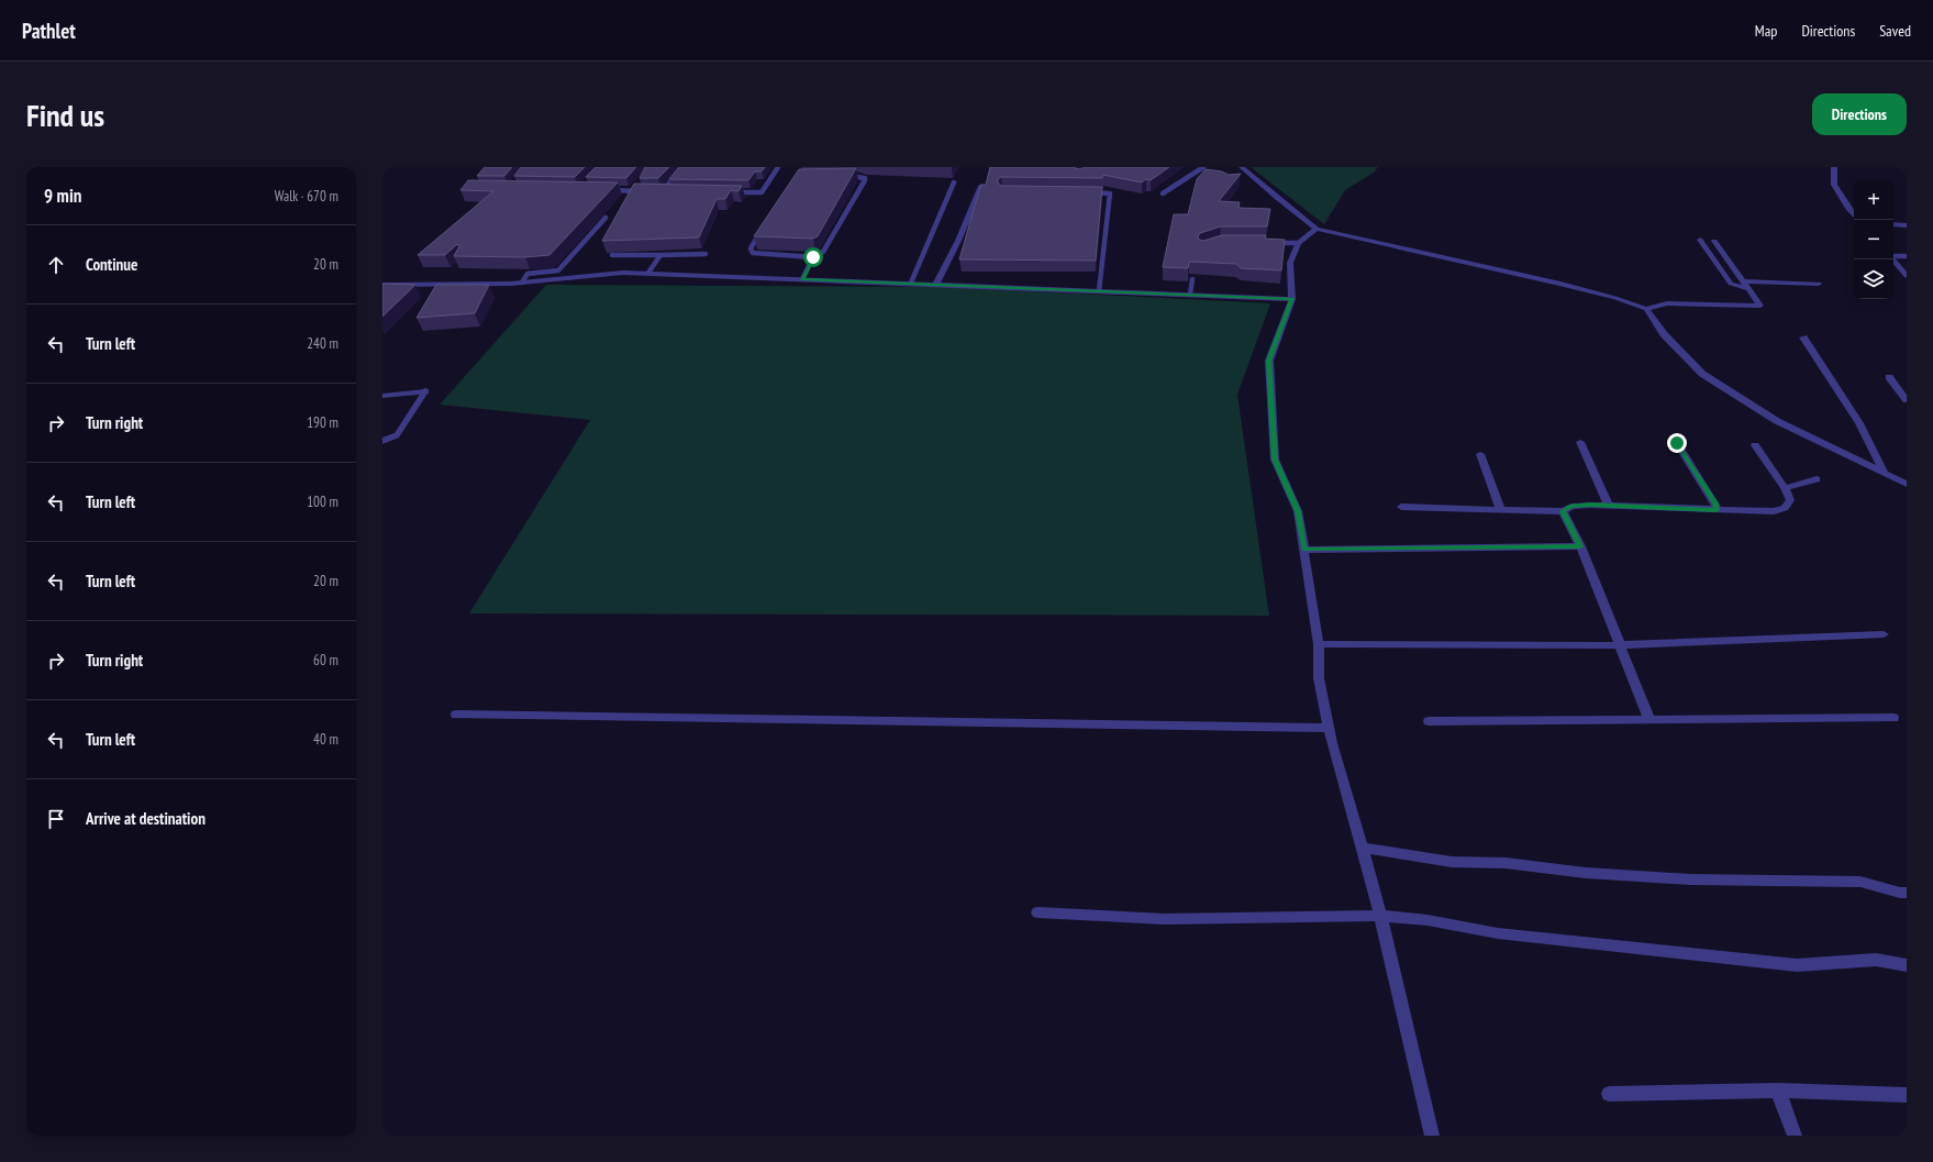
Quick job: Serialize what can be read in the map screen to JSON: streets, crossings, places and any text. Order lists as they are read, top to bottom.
{
  "page": {
    "header": "Pathlet",
    "nav": ["Map", "Directions", "Saved"],
    "buttons": "Directions",
    "title": "Find us",
    "heading": ["9 min", "Walk · 670 m"],
    "map_buttons": ["+", "−"],
    "list": [
      ["Continue", "20 m"],
      ["Turn left", "240 m"],
      ["Turn right", "190 m"],
      ["Turn left", "100 m"],
      ["Turn left", "20 m"],
      ["Turn right", "60 m"],
      ["Turn left", "40 m"],
      "Arrive at destination"
    ]
  }
}
